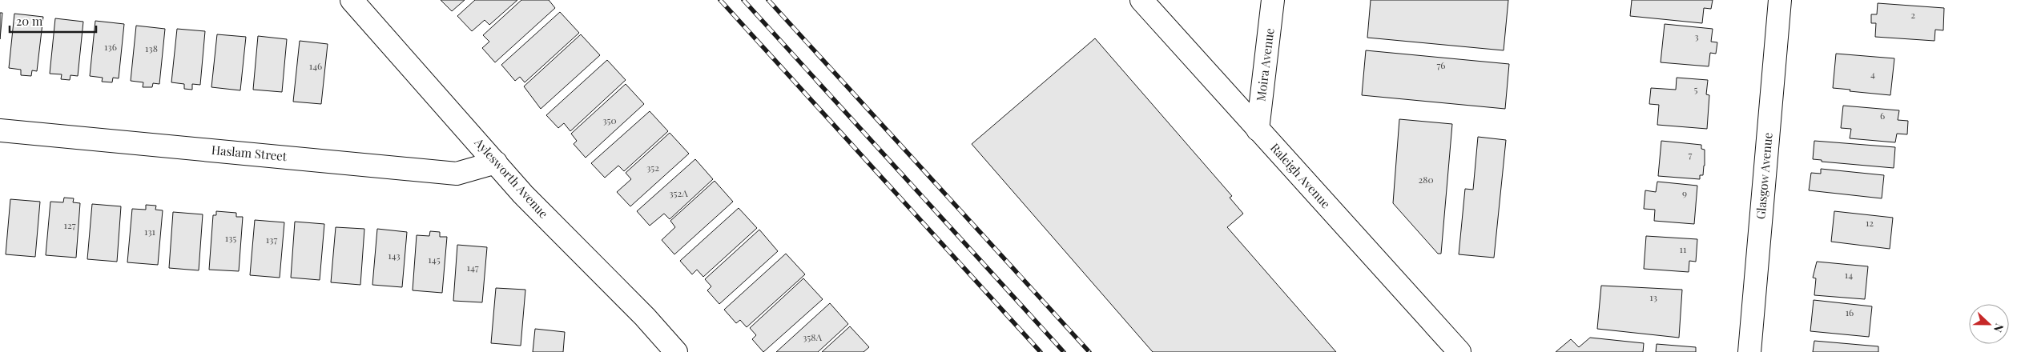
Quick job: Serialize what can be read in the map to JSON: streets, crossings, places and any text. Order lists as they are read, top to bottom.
{
  "streets": {
    "street": [
      "Moira Avenue",
      "Haslam Street",
      "Raleigh Avenue",
      "Glasgow Avenue",
      "Aylesworth Avenue"
    ]
  },
  "crossings": [
    ["Moira Avenue", "Raleigh Avenue"],
    ["Haslam Street", "Aylesworth Avenue"]
  ],
  "house_numbers": [
    "2",
    "3",
    "136",
    "138",
    "76",
    "146",
    "4",
    "5",
    "6",
    "350",
    "7",
    "352",
    "280",
    "352A",
    "9",
    "12",
    "127",
    "131",
    "135",
    "137",
    "11",
    "143",
    "145",
    "147",
    "14",
    "13",
    "16",
    "358A"
  ],
  "scale_bar": "20 m",
  "north": "right"
}
